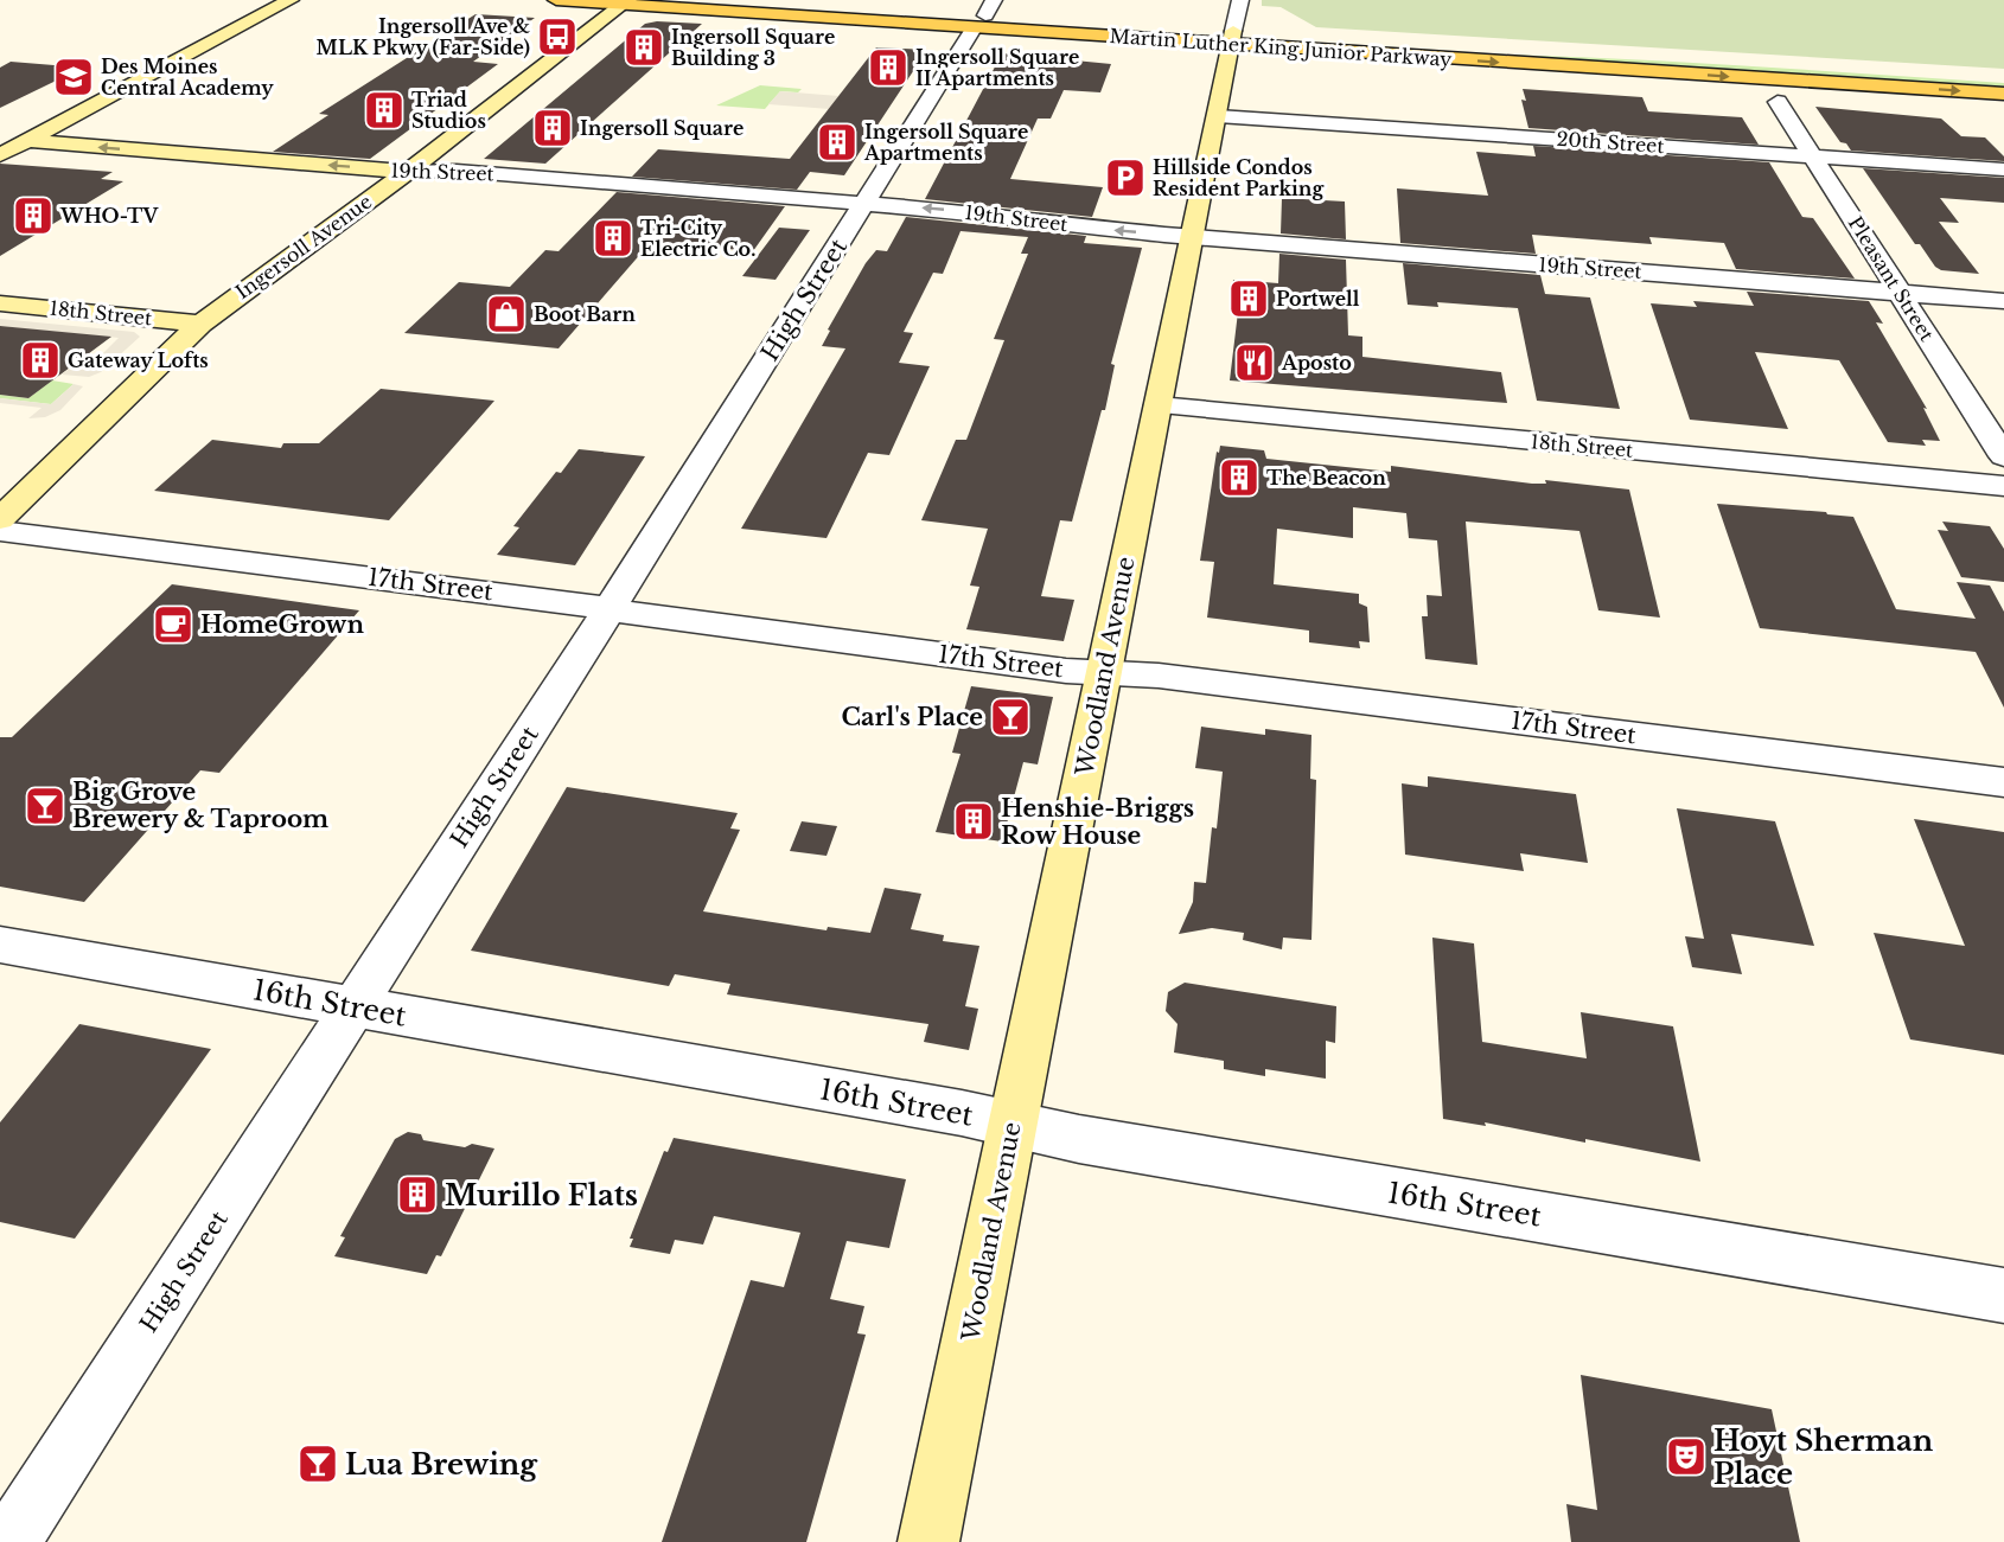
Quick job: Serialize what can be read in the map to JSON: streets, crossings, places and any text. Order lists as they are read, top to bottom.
{
  "streets": {
    "main road": [
      "Martin Luther King Junior Parkway",
      "19th Street",
      "Ingersoll Avenue",
      "18th Street",
      "Woodland Avenue"
    ],
    "street": [
      "20th Street",
      "Pleasant Street",
      "High Street",
      "17th Street",
      "16th Street"
    ]
  },
  "crossings": [
    ["Martin Luther King Junior Parkway", "Ingersoll Avenue"],
    ["Martin Luther King Junior Parkway", "High Street"],
    ["Martin Luther King Junior Parkway", "Woodland Avenue"],
    ["20th Street", "Pleasant Street"],
    ["20th Street", "Woodland Avenue"],
    ["19th Street", "Ingersoll Avenue"],
    ["19th Street", "Pleasant Street"],
    ["19th Street", "High Street"],
    ["19th Street", "Woodland Avenue"],
    ["Ingersoll Avenue", "18th Street"],
    ["High Street", "17th Street"],
    ["High Street", "16th Street"],
    ["18th Street", "Woodland Avenue"],
    ["17th Street", "Woodland Avenue"],
    ["Woodland Avenue", "16th Street"]
  ],
  "one_way": ["19th Street"],
  "places": {
    "bus stop": ["Ingersoll Ave & MLK Pkwy (Far-Side)"],
    "building": [
      "Ingersoll Square Building 3",
      "Ingersoll Square II Apartments",
      "Triad Studios",
      "Ingersoll Square",
      "Ingersoll Square Apartments",
      "WHO-TV",
      "Tri-City Electric Co.",
      "Portwell",
      "Gateway Lofts",
      "The Beacon",
      "Henshie-Briggs Row House",
      "Murillo Flats"
    ],
    "school or university": ["Des Moines Central Academy"],
    "parking": ["Hillside Condos Resident Parking"],
    "shop": ["Boot Barn"],
    "restaurant": ["Aposto"],
    "cafe": ["HomeGrown"],
    "bar": ["Carl's Place", "Big Grove Brewery & Taproom", "Lua Brewing"],
    "theatre": ["Hoyt Sherman Place"]
  }
}
